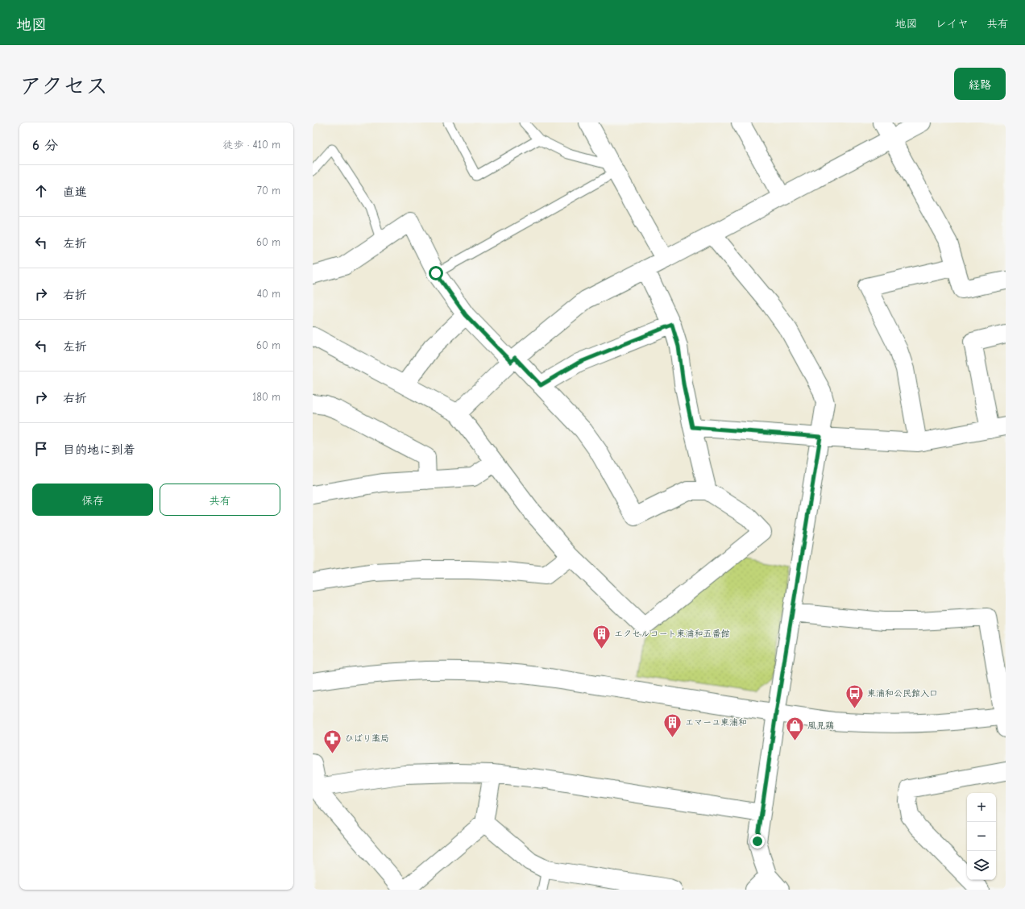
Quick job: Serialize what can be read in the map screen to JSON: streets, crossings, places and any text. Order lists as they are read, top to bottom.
{
  "places": {
    "building": ["エクセルコート東浦和五番館", "エマーユ東浦和"],
    "bus stop": ["東浦和公民館入口"],
    "shop": ["風見鶏"],
    "pharmacy": ["ひばり薬局"]
  },
  "page": {
    "header": "地図",
    "nav": ["地図", "レイヤ", "共有"],
    "title": "アクセス",
    "buttons": [
      "経路",
      ["保存", "共有"]
    ],
    "heading": ["6 分", "徒歩 · 410 m"],
    "list": [
      ["直進", "70 m"],
      ["左折", "60 m"],
      ["右折", "40 m"],
      ["左折", "60 m"],
      ["右折", "180 m"],
      "目的地に到着"
    ],
    "map_buttons": ["+", "−"]
  }
}
